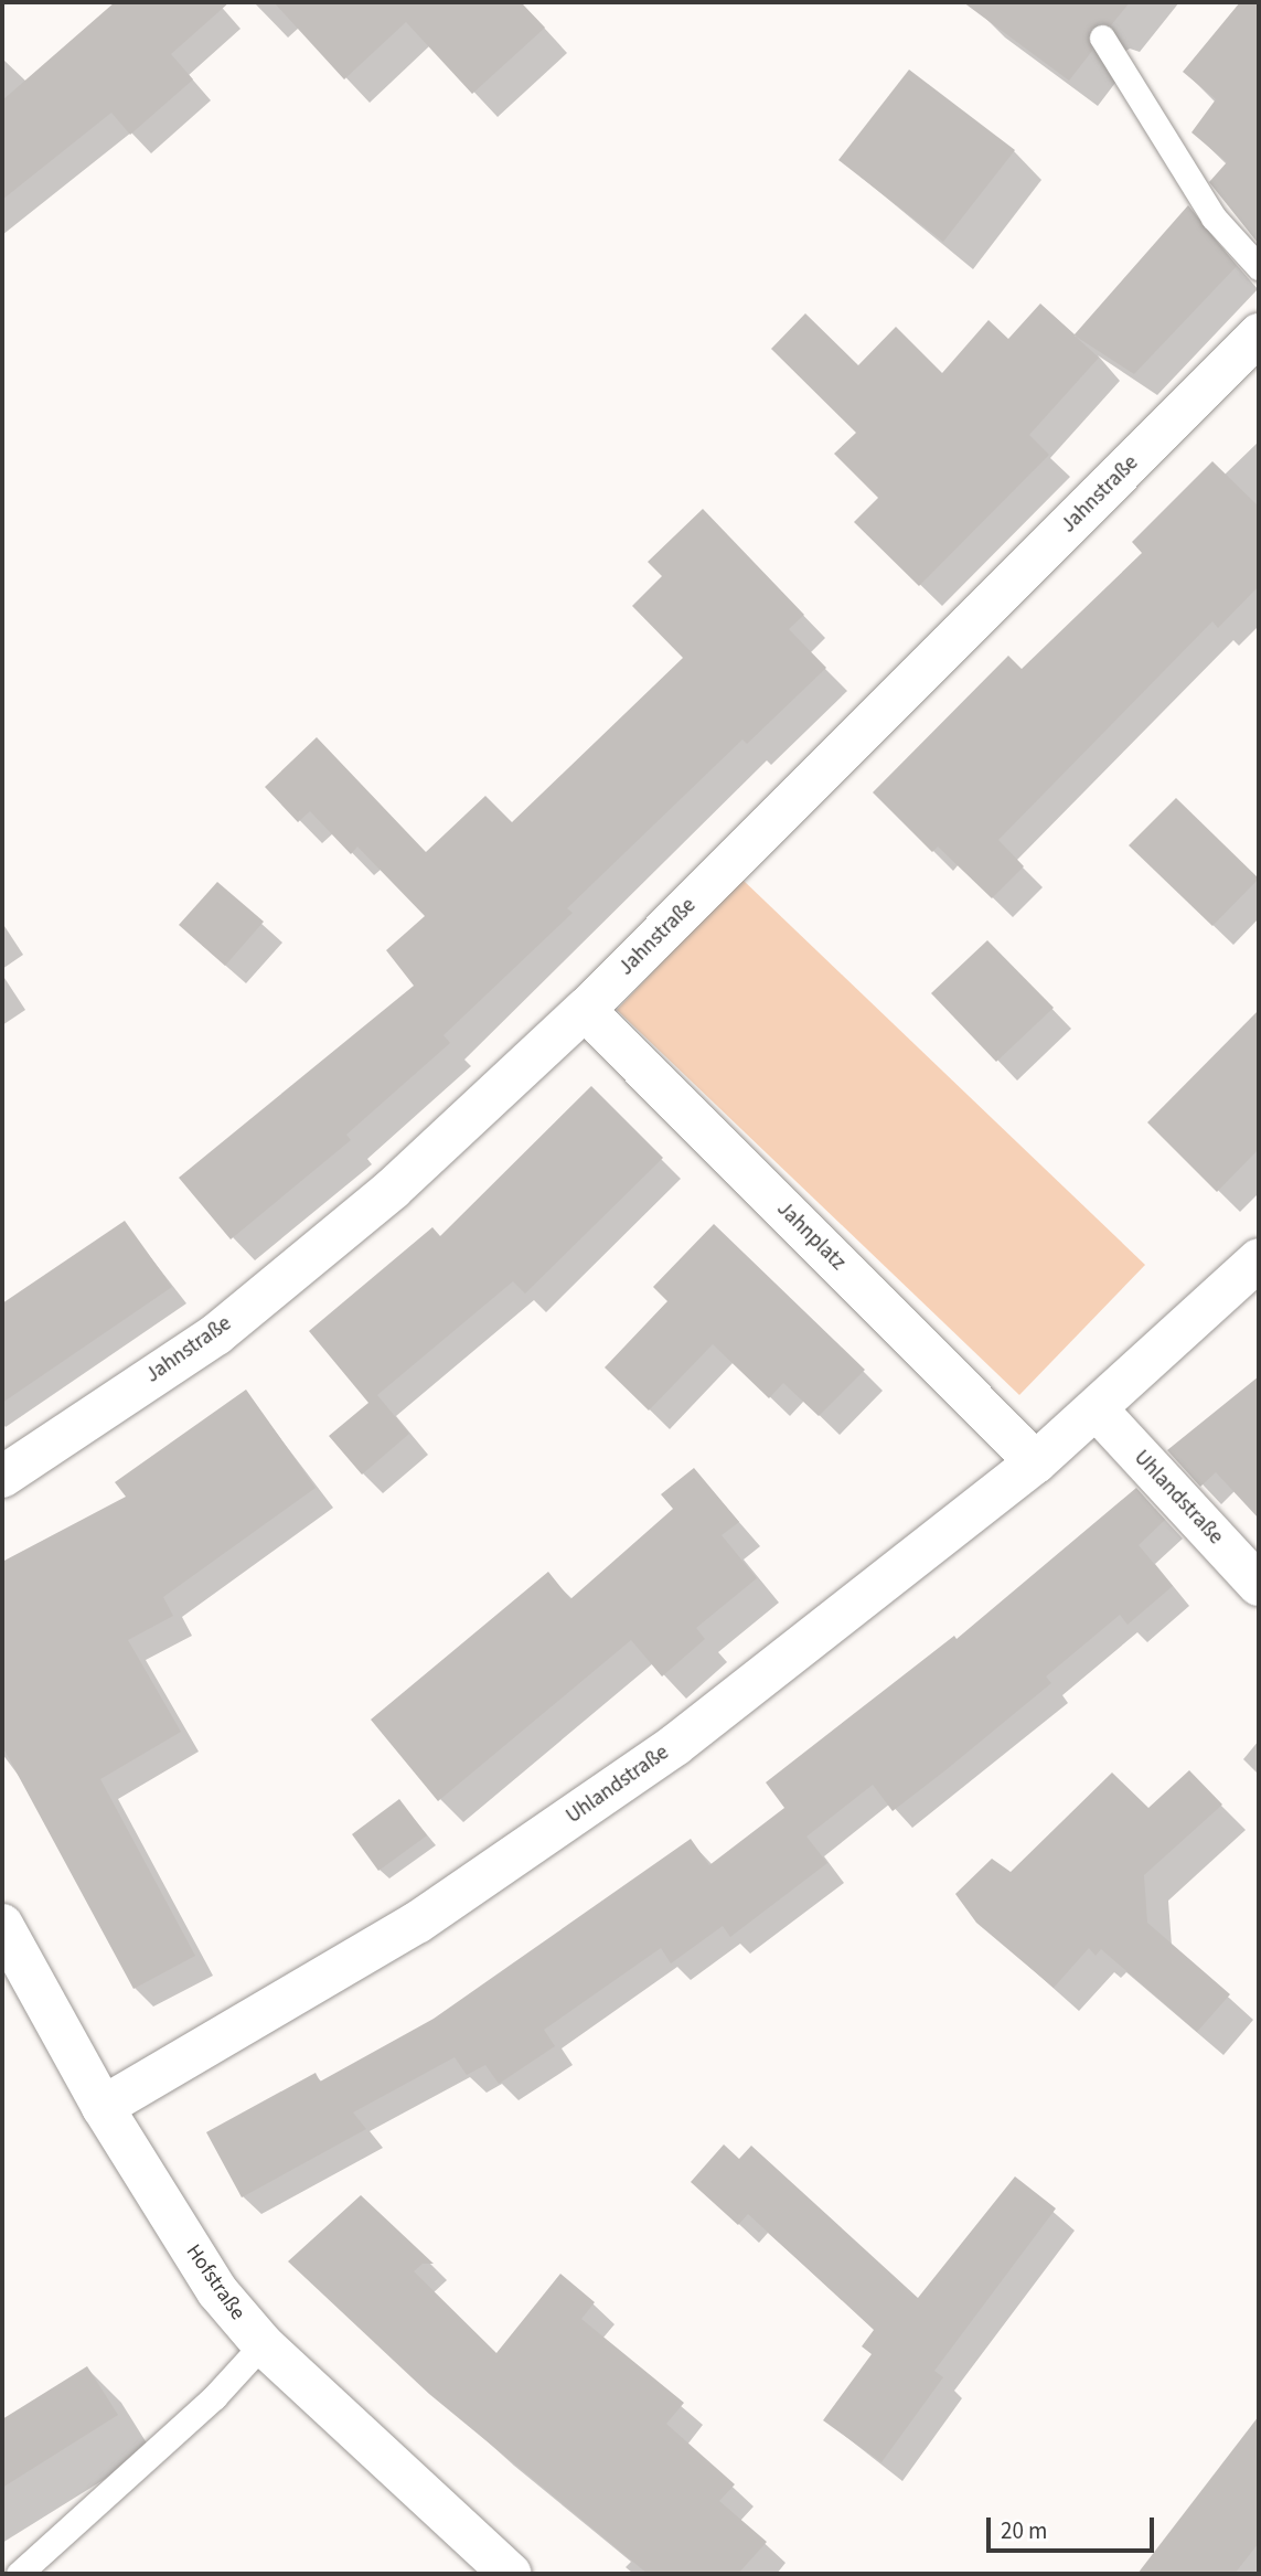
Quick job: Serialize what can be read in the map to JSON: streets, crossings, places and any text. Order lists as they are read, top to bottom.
{
  "streets": {
    "street": [
      "Jahnstraße",
      "Jahnplatz",
      "Uhlandstraße",
      "Hofstraße"
    ]
  },
  "crossings": [
    ["Jahnstraße", "Jahnplatz"],
    ["Jahnplatz", "Uhlandstraße"],
    ["Uhlandstraße", "Hofstraße"]
  ],
  "scale_bar": "20 m"
}
